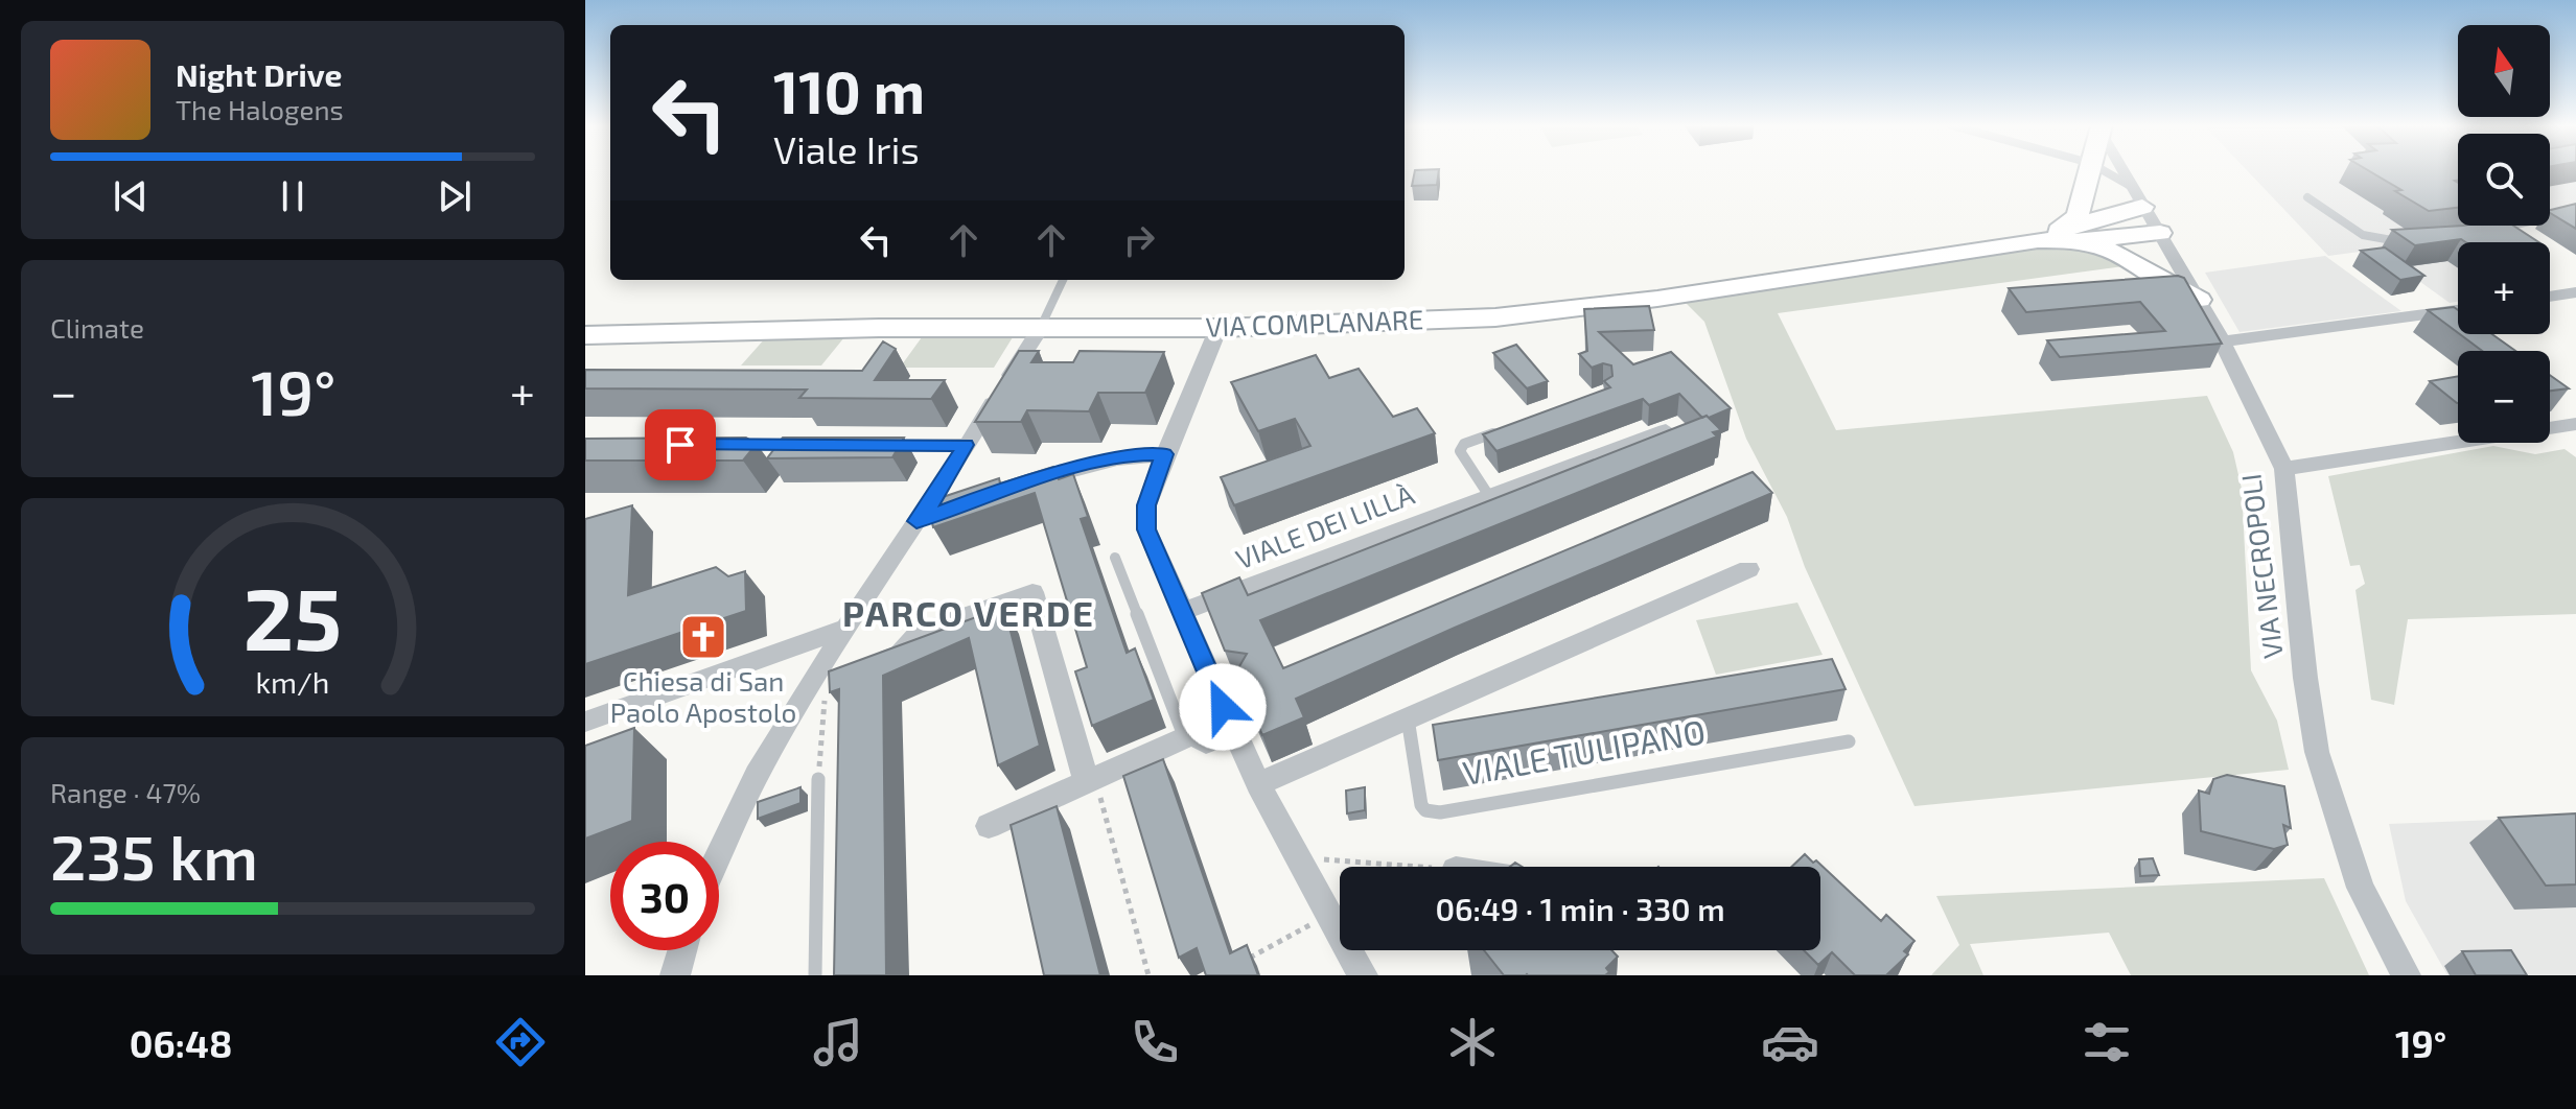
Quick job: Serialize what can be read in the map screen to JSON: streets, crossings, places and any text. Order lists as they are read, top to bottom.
{
  "streets": {
    "main road": ["VIA COMPLANARE"],
    "street": ["VIALE DEI LILLÀ", "VIA NECROPOLI"],
    "lane": ["VIALE TULIPANO"]
  },
  "districts": ["PARCO VERDE"],
  "places": {
    "church": ["Chiesa di San Paolo Apostolo"]
  },
  "north": "top",
  "page": {
    "map_buttons": ["+", "−"],
    "turn": ["110 m", "Viale Iris"],
    "song": ["Night Drive", "The Halogens"],
    "tile": [
      "Climate",
      ["Range · 47%", "235 km"]
    ],
    "heat": ["−", "19°", "+"],
    "limit": "30",
    "trip": "06:49 · 1 min · 330 m",
    "tabs": ["06:48", "19°"],
    "gauge": ["25", "km/h"]
  }
}
